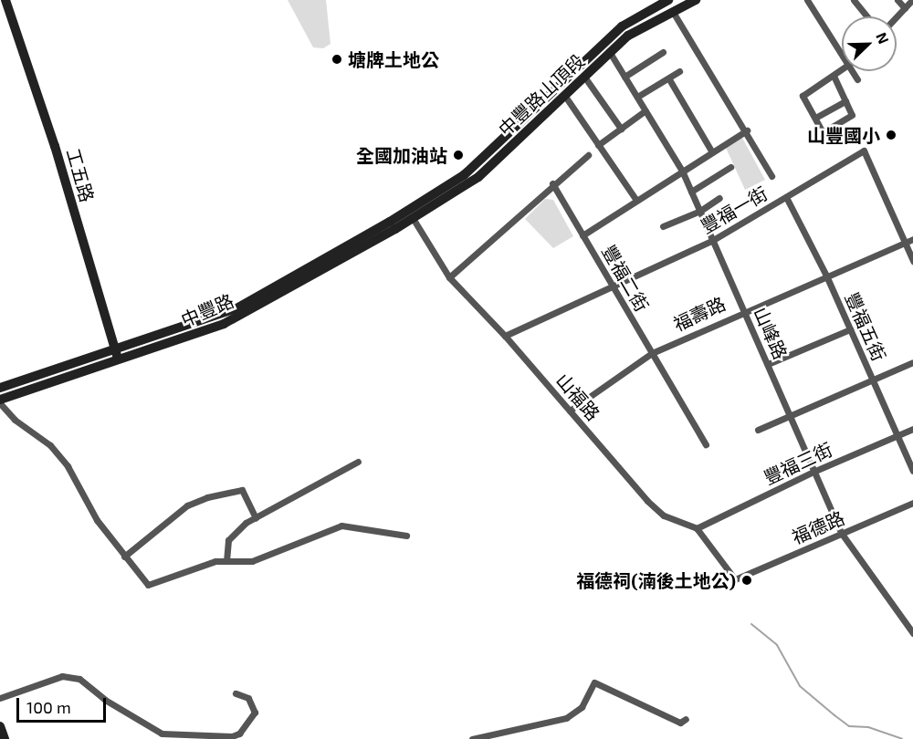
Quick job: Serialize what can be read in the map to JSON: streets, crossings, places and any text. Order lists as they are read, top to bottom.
{
  "streets": {
    "main road": ["中豐路山頂段", "工五路", "中豐路"],
    "street": [
      "豐福一街",
      "豐福二街",
      "福壽路",
      "豐福五街",
      "山峰路",
      "山福路",
      "豐福三街",
      "福德路"
    ]
  },
  "crossings": [
    ["中豐路山頂段", "中豐路"],
    ["中豐路山頂段", "山峰路"],
    ["中豐路山頂段", "山福路"],
    ["工五路", "中豐路"],
    ["豐福一街", "豐福二街"],
    ["豐福一街", "福壽路"],
    ["豐福一街", "豐福五街"],
    ["豐福一街", "山峰路"],
    ["豐福一街", "山福路"],
    ["豐福二街", "福壽路"],
    ["中豐路", "山福路"],
    ["福壽路", "豐福五街"],
    ["福壽路", "山峰路"],
    ["福壽路", "山福路"],
    ["豐福五街", "豐福三街"],
    ["山峰路", "豐福三街"],
    ["山峰路", "福德路"],
    ["山福路", "豐福三街"],
    ["山福路", "福德路"]
  ],
  "places": [
    "塘牌土地公",
    "山豐國小",
    "全國加油站",
    "福德祠(湳後土地公)"
  ],
  "scale_bar": "100 m",
  "north": "top right"
}
